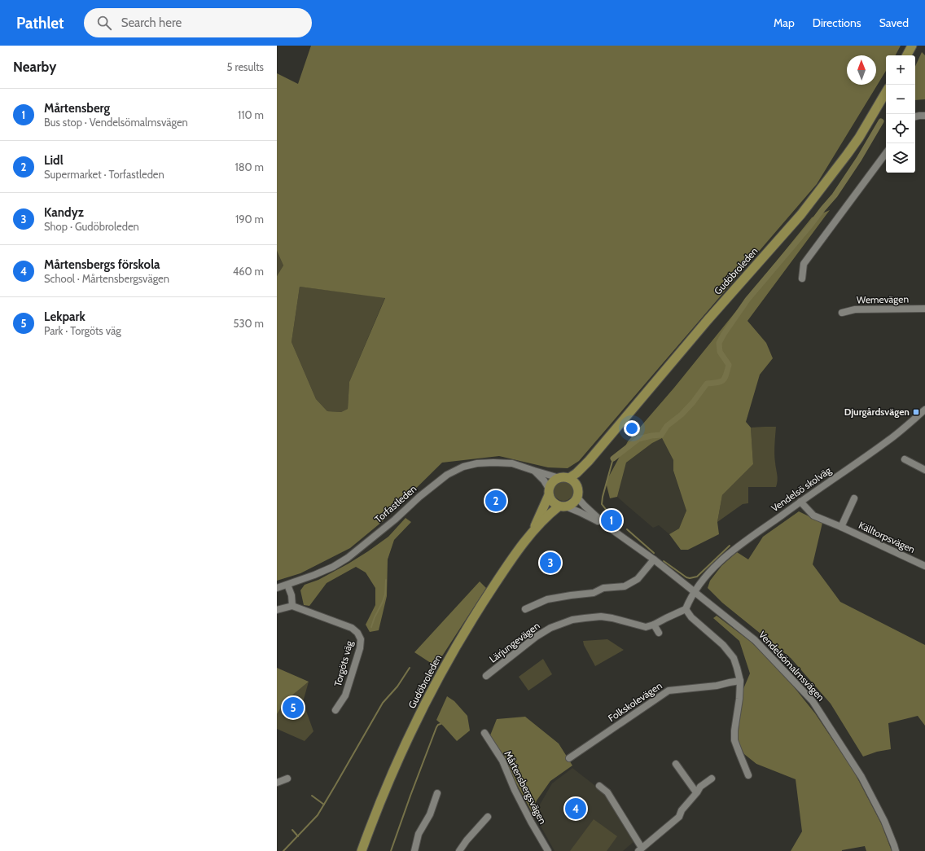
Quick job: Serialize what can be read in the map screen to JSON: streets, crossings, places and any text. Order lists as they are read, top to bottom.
{
  "streets": {
    "main road": ["Gudöbroleden"],
    "street": [
      "Wemevägen",
      "Vendelsö skolväg",
      "Torfastleden",
      "Källtorpsvägen",
      "Lärjungevägen",
      "Torgöts väg",
      "Vendelsömalmsvägen",
      "Folkskolevägen",
      "Mårtensbergsvägen"
    ]
  },
  "crossings": [
    ["Gudöbroleden", "Torfastleden"],
    ["Gudöbroleden", "Vendelsömalmsvägen"],
    ["Vendelsö skolväg", "Källtorpsvägen"],
    ["Vendelsö skolväg", "Vendelsömalmsvägen"],
    ["Torfastleden", "Vendelsömalmsvägen"]
  ],
  "places": {
    "transit": ["Djurgårdsvägen"]
  },
  "north": "top",
  "page": {
    "header": "Pathlet",
    "search": "Search here",
    "nav": ["Map", "Directions", "Saved"],
    "heading": ["Nearby", "5 results"],
    "map_buttons": ["+", "−"],
    "list": [
      {
        "mark": "1",
        "name": "Mårtensberg",
        "note": "Bus stop · Vendelsömalmsvägen",
        "value": "110 m"
      },
      {
        "mark": "2",
        "name": "Lidl",
        "note": "Supermarket · Torfastleden",
        "value": "180 m"
      },
      {
        "mark": "3",
        "name": "Kandyz",
        "note": "Shop · Gudöbroleden",
        "value": "190 m"
      },
      {
        "mark": "4",
        "name": "Mårtensbergs förskola",
        "note": "School · Mårtensbergsvägen",
        "value": "460 m"
      },
      {
        "mark": "5",
        "name": "Lekpark",
        "note": "Park · Torgöts väg",
        "value": "530 m"
      }
    ],
    "pins": [
      "2",
      "1",
      "3",
      "5",
      "4"
    ]
  }
}
